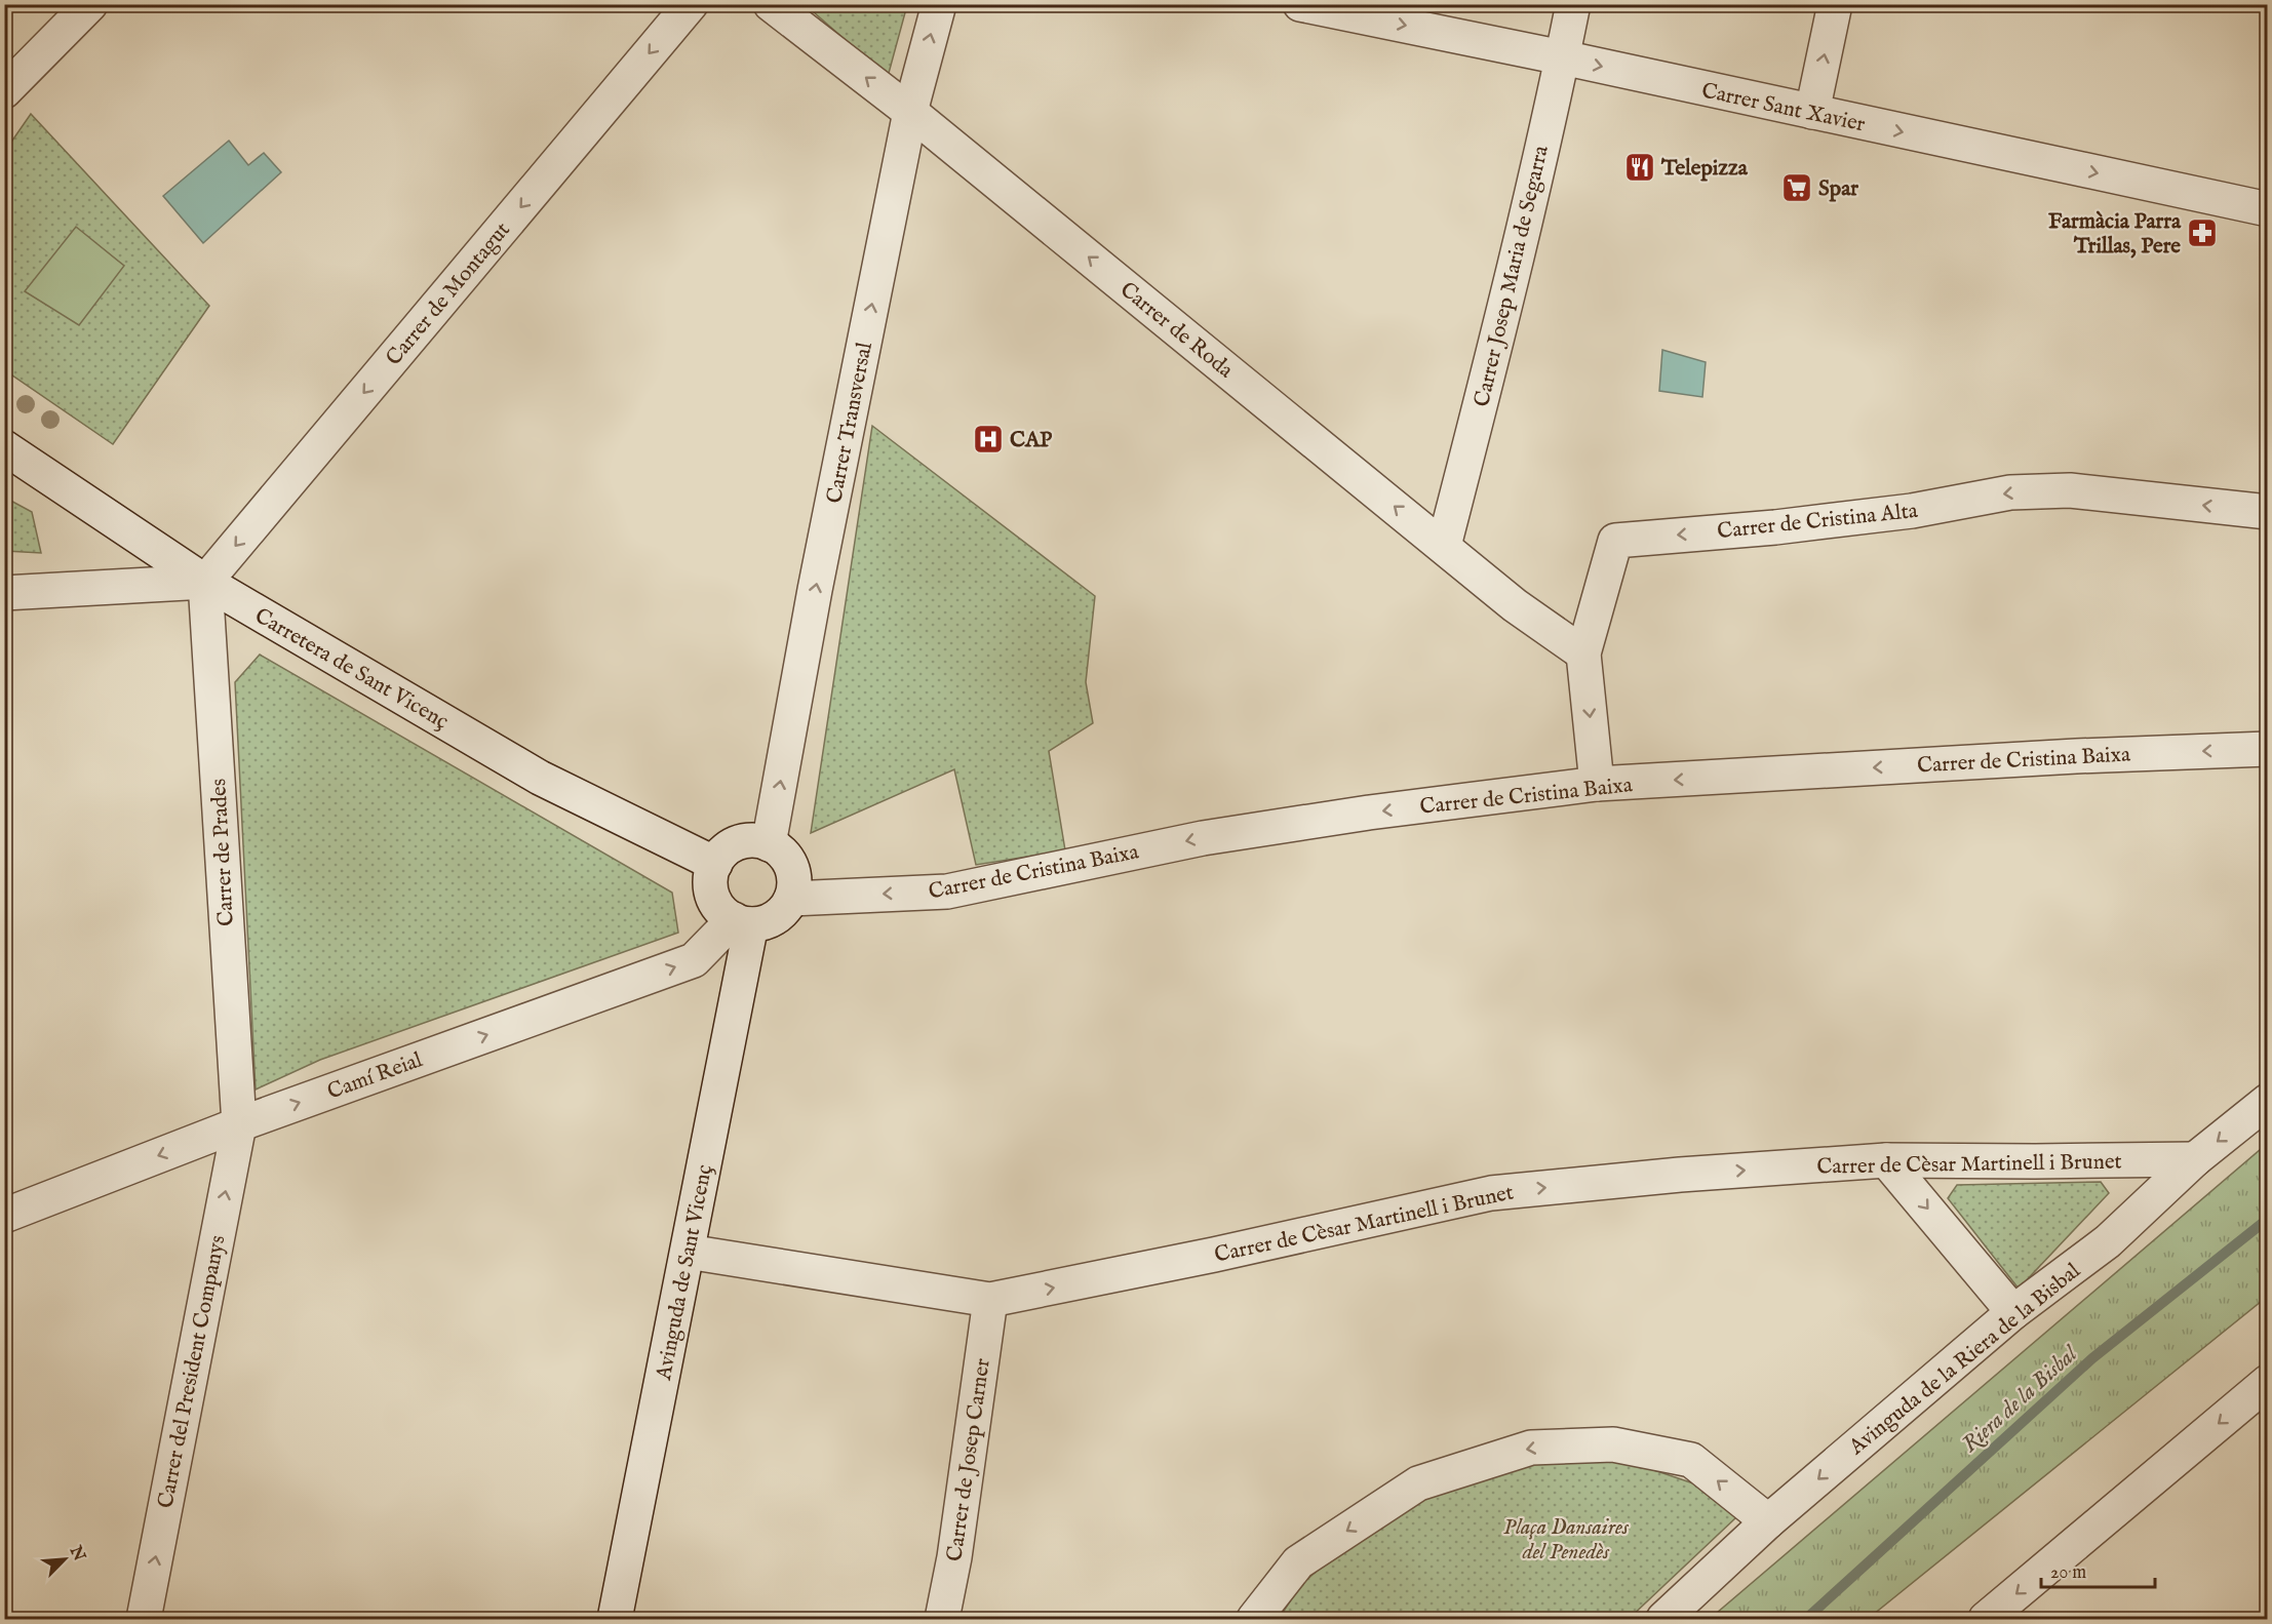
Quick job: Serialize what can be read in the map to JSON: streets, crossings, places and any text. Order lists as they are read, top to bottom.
{
  "streets": {
    "street": [
      "Carrer Sant Xavier",
      "Carrer Josep Maria de Segarra",
      "Carrer de Montagut",
      "Carrer de Roda",
      "Carrer Transversal",
      "Carrer de Cristina Alta",
      "Carretera de Sant Vicenç",
      "Carrer de Cristina Baixa",
      "Carrer de Prades",
      "Camí Reial",
      "Carrer de Cèsar Martinell i Brunet",
      "Avinguda de Sant Vicenç",
      "Avinguda de la Riera de la Bisbal",
      "Carrer del President Companys",
      "Carrer de Josep Carner"
    ]
  },
  "crossings": [
    ["Carrer Sant Xavier", "Carrer Josep Maria de Segarra"],
    ["Carrer Josep Maria de Segarra", "Carrer de Roda"],
    ["Carrer de Montagut", "Carretera de Sant Vicenç"],
    ["Carrer de Montagut", "Carrer de Prades"],
    ["Carrer de Roda", "Carrer Transversal"],
    ["Carrer de Roda", "Carrer de Cristina Alta"],
    ["Carrer Transversal", "Carretera de Sant Vicenç"],
    ["Carrer Transversal", "Carrer de Cristina Baixa"],
    ["Carrer Transversal", "Camí Reial"],
    ["Carrer Transversal", "Avinguda de Sant Vicenç"],
    ["Carrer de Cristina Alta", "Carrer de Cristina Baixa"],
    ["Carretera de Sant Vicenç", "Carrer de Cristina Baixa"],
    ["Carretera de Sant Vicenç", "Carrer de Prades"],
    ["Carretera de Sant Vicenç", "Camí Reial"],
    ["Carretera de Sant Vicenç", "Avinguda de Sant Vicenç"],
    ["Carrer de Cristina Baixa", "Camí Reial"],
    ["Carrer de Cristina Baixa", "Avinguda de Sant Vicenç"],
    ["Carrer de Prades", "Camí Reial"],
    ["Carrer de Prades", "Carrer del President Companys"],
    ["Camí Reial", "Avinguda de Sant Vicenç"],
    ["Camí Reial", "Carrer del President Companys"],
    ["Carrer de Cèsar Martinell i Brunet", "Avinguda de Sant Vicenç"],
    ["Carrer de Cèsar Martinell i Brunet", "Avinguda de la Riera de la Bisbal"],
    ["Carrer de Cèsar Martinell i Brunet", "Carrer de Josep Carner"]
  ],
  "one_way": [
    "Carrer Sant Xavier",
    "Carrer de Montagut",
    "Carrer de Roda",
    "Carrer Transversal",
    "Carrer de Cristina Baixa",
    "Carrer de Cèsar Martinell i Brunet",
    "Carrer del President Companys"
  ],
  "water": ["Riera de la Bisbal"],
  "parks": ["Plaça Dansaires del Penedès"],
  "places": {
    "restaurant": ["Telepizza"],
    "supermarket": ["Spar"],
    "pharmacy": ["Farmàcia Parra Trillas, Pere"],
    "hospital": ["CAP"]
  },
  "scale_bar": "20 m",
  "north": "top right"
}
